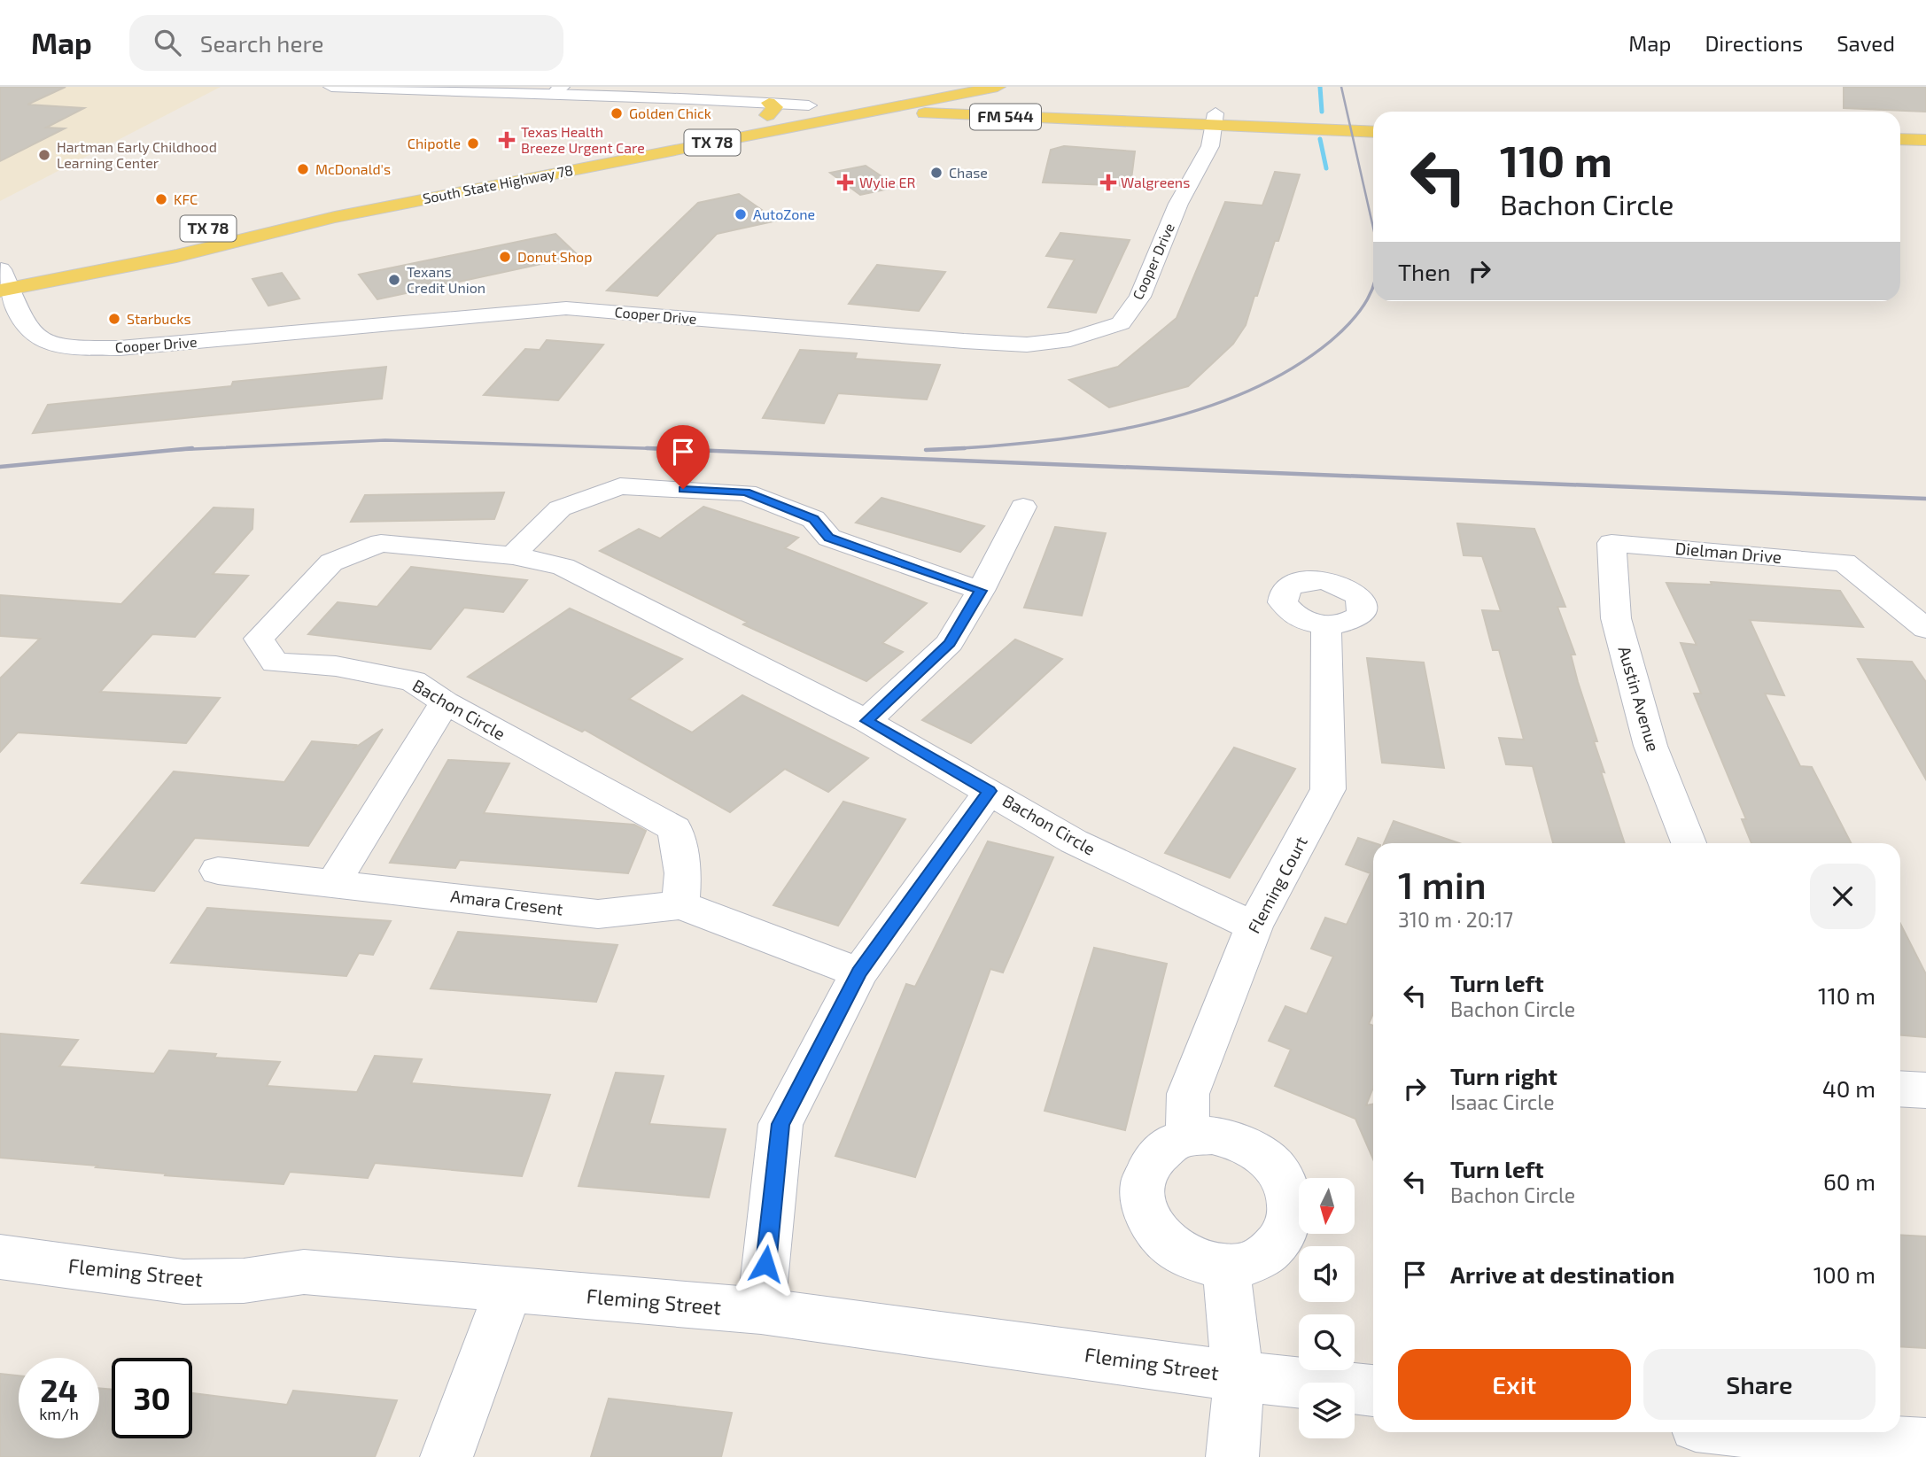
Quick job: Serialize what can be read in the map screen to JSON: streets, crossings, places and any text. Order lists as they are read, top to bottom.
{
  "streets": {
    "main road": ["FM 544", "TX 78", "South State Highway 78"],
    "street": [
      "Cooper Drive",
      "Dielman Drive",
      "Austin Avenue",
      "Bachon Circle",
      "Fleming Court",
      "Amara Cresent",
      "Fleming Street"
    ]
  },
  "crossings": [
    ["FM 544", "TX 78"],
    ["FM 544", "South State Highway 78"],
    ["FM 544", "Cooper Drive"],
    ["South State Highway 78", "Cooper Drive"],
    ["Dielman Drive", "Austin Avenue"],
    ["Bachon Circle", "Fleming Court"],
    ["Bachon Circle", "Amara Cresent"]
  ],
  "places": {
    "other": [
      "Golden Chick",
      "Chipotle",
      "Hartman Early Childhood Learning Center",
      "McDonald's",
      "Chase",
      "KFC",
      "AutoZone",
      "Donut Shop",
      "Texans Credit Union",
      "Starbucks"
    ],
    "health": ["Texas Health Breeze Urgent Care", "Wylie ER", "Walgreens"]
  },
  "north": "bottom",
  "page": {
    "header": "Map",
    "search": "Search here",
    "nav": ["Map", "Directions", "Saved"],
    "turn": ["110 m", "Bachon Circle"],
    "then": "Then",
    "heading": ["1 min", "310 m · 20:17"],
    "list": [
      {
        "name": "Turn left",
        "note": "Bachon Circle",
        "value": "110 m"
      },
      {
        "name": "Turn right",
        "note": "Isaac Circle",
        "value": "40 m"
      },
      {
        "name": "Turn left",
        "note": "Bachon Circle",
        "value": "60 m"
      },
      {
        "name": "Arrive at destination",
        "value": "100 m"
      }
    ],
    "buttons": ["Exit", "Share"],
    "speed": "24 km/h",
    "limit": "30"
  }
}
